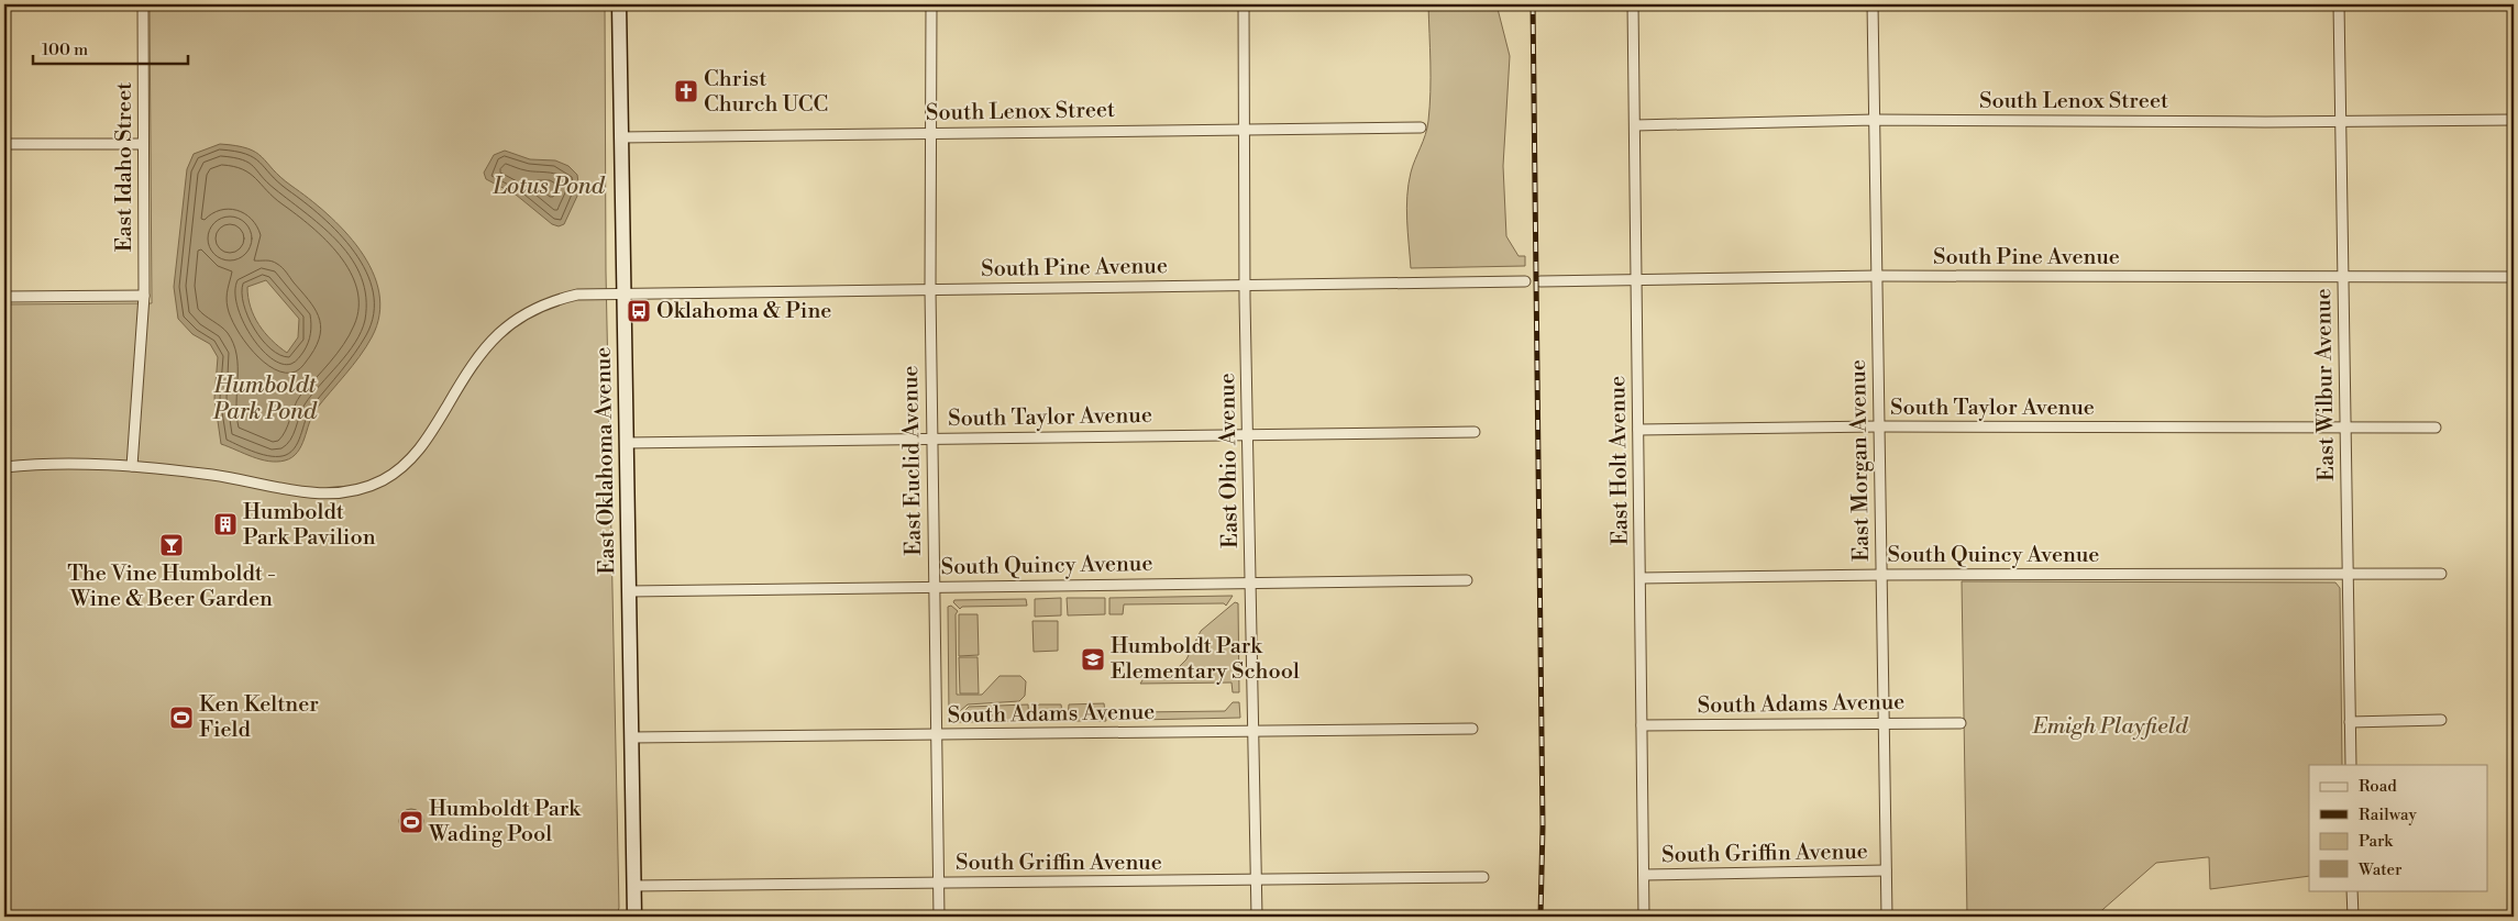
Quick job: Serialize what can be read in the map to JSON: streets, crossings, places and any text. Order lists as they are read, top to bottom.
{
  "streets": {
    "main road": ["East Oklahoma Avenue"],
    "street": [
      "South Lenox Street",
      "East Idaho Street",
      "South Pine Avenue",
      "East Wilbur Avenue",
      "South Taylor Avenue",
      "East Euclid Avenue",
      "East Ohio Avenue",
      "East Holt Avenue",
      "East Morgan Avenue",
      "South Quincy Avenue",
      "South Adams Avenue",
      "South Griffin Avenue"
    ]
  },
  "crossings": [
    ["South Lenox Street", "East Wilbur Avenue"],
    ["South Lenox Street", "East Oklahoma Avenue"],
    ["South Lenox Street", "East Euclid Avenue"],
    ["South Lenox Street", "East Ohio Avenue"],
    ["South Lenox Street", "East Holt Avenue"],
    ["South Lenox Street", "East Morgan Avenue"],
    ["East Idaho Street", "South Pine Avenue"],
    ["South Pine Avenue", "East Wilbur Avenue"],
    ["South Pine Avenue", "East Oklahoma Avenue"],
    ["South Pine Avenue", "East Euclid Avenue"],
    ["South Pine Avenue", "East Ohio Avenue"],
    ["South Pine Avenue", "East Holt Avenue"],
    ["South Pine Avenue", "East Morgan Avenue"],
    ["East Wilbur Avenue", "South Taylor Avenue"],
    ["East Wilbur Avenue", "South Quincy Avenue"],
    ["South Taylor Avenue", "East Oklahoma Avenue"],
    ["South Taylor Avenue", "East Euclid Avenue"],
    ["South Taylor Avenue", "East Ohio Avenue"],
    ["South Taylor Avenue", "East Holt Avenue"],
    ["South Taylor Avenue", "East Morgan Avenue"],
    ["East Oklahoma Avenue", "South Quincy Avenue"],
    ["East Oklahoma Avenue", "South Adams Avenue"],
    ["East Oklahoma Avenue", "South Griffin Avenue"],
    ["East Euclid Avenue", "South Quincy Avenue"],
    ["East Euclid Avenue", "South Adams Avenue"],
    ["East Euclid Avenue", "South Griffin Avenue"],
    ["East Ohio Avenue", "South Quincy Avenue"],
    ["East Ohio Avenue", "South Adams Avenue"],
    ["East Ohio Avenue", "South Griffin Avenue"],
    ["East Holt Avenue", "South Quincy Avenue"],
    ["East Holt Avenue", "South Adams Avenue"],
    ["East Holt Avenue", "South Griffin Avenue"],
    ["East Morgan Avenue", "South Quincy Avenue"],
    ["East Morgan Avenue", "South Adams Avenue"],
    ["East Morgan Avenue", "South Griffin Avenue"]
  ],
  "water": ["Lotus Pond", "Humboldt Park Pond"],
  "parks": ["Emigh Playfield"],
  "places": {
    "church": ["Christ Church UCC"],
    "bus stop": ["Oklahoma & Pine"],
    "building": ["Humboldt Park Pavilion"],
    "bar": ["The Vine Humboldt - Wine & Beer Garden"],
    "school or university": ["Humboldt Park Elementary School"],
    "sports": ["Ken Keltner Field", "Humboldt Park Wading Pool"]
  },
  "legend": [
    "Road",
    "Railway",
    "Park",
    "Water"
  ],
  "scale_bar": "100 m"
}
